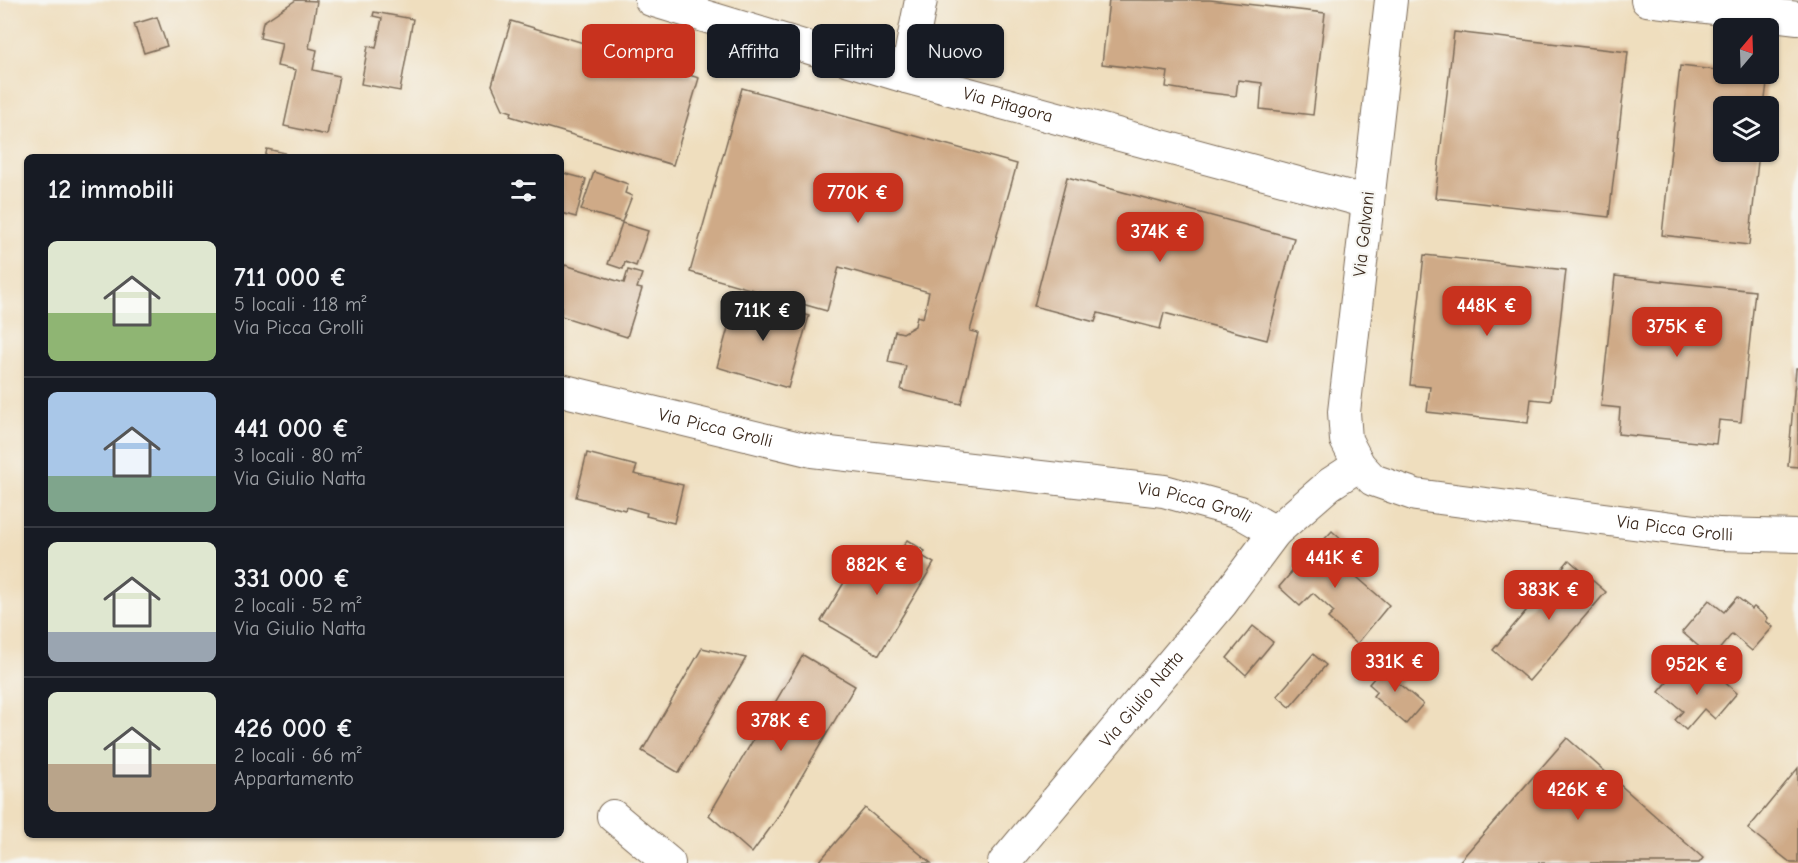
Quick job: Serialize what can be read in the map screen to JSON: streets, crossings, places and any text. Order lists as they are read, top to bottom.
{
  "streets": {
    "street": [
      "Via Pitagora",
      "Via Galvani",
      "Via Picca Grolli",
      "Via Giulio Natta"
    ]
  },
  "crossings": [
    ["Via Pitagora", "Via Galvani"],
    ["Via Galvani", "Via Picca Grolli"],
    ["Via Picca Grolli", "Via Giulio Natta"]
  ],
  "north": "top",
  "page": {
    "chip": [
      "Compra",
      "Affitta",
      "Filtri",
      "Nuovo"
    ],
    "heading": "12 immobili",
    "price": [
      "770K €",
      "374K €",
      "448K €",
      "711K €",
      "375K €",
      "441K €",
      "882K €",
      "383K €",
      "331K €",
      "952K €",
      "378K €",
      "426K €"
    ],
    "list": [
      {
        "name": "711 000 €",
        "note": "5 locali · 118 m² · Via Picca Grolli"
      },
      {
        "name": "441 000 €",
        "note": "3 locali · 80 m² · Via Giulio Natta"
      },
      {
        "name": "331 000 €",
        "note": "2 locali · 52 m² · Via Giulio Natta"
      },
      {
        "name": "426 000 €",
        "note": "2 locali · 66 m² · Appartamento"
      }
    ]
  }
}
